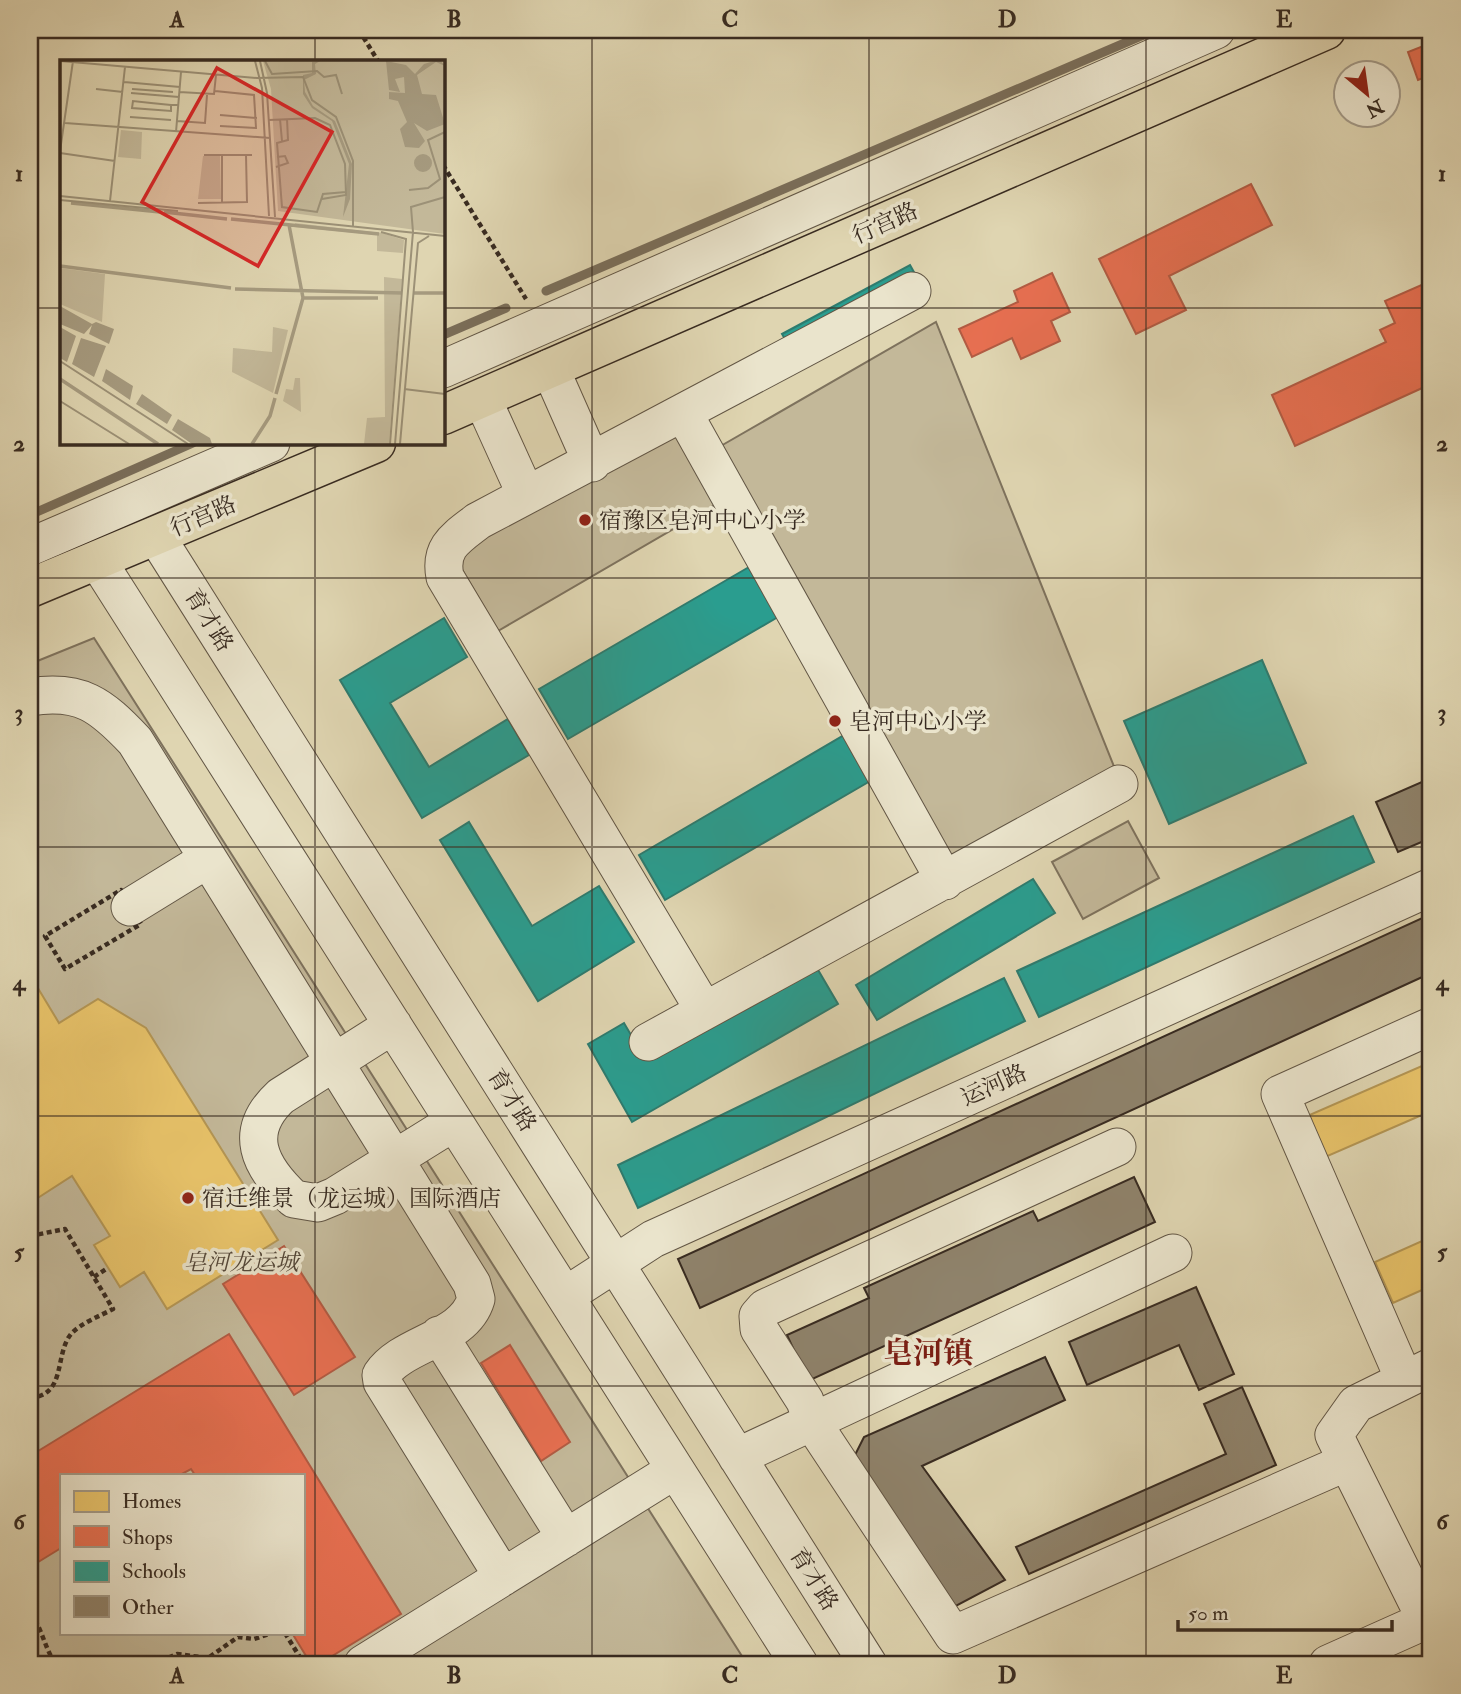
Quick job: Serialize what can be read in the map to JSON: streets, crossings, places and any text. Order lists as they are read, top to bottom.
{
  "streets": {
    "main road": ["行宫路"],
    "street": ["育才路", "运河路"]
  },
  "crossings": [
    ["行宫路", "育才路"],
    ["育才路", "运河路"]
  ],
  "districts": ["皂河镇"],
  "parks": ["皂河龙运城"],
  "places": ["宿豫区皂河中心小学", "皂河中心小学", "宿迁维景（龙运城）国际酒店"],
  "legend": [
    "Homes",
    "Shops",
    "Schools",
    "Other"
  ],
  "scale_bar": "50 m",
  "north": "bottom right",
  "grid": {
    "columns": [
      "A",
      "B",
      "C",
      "D",
      "E"
    ],
    "rows": [
      "1",
      "2",
      "3",
      "4",
      "5",
      "6"
    ]
  }
}
